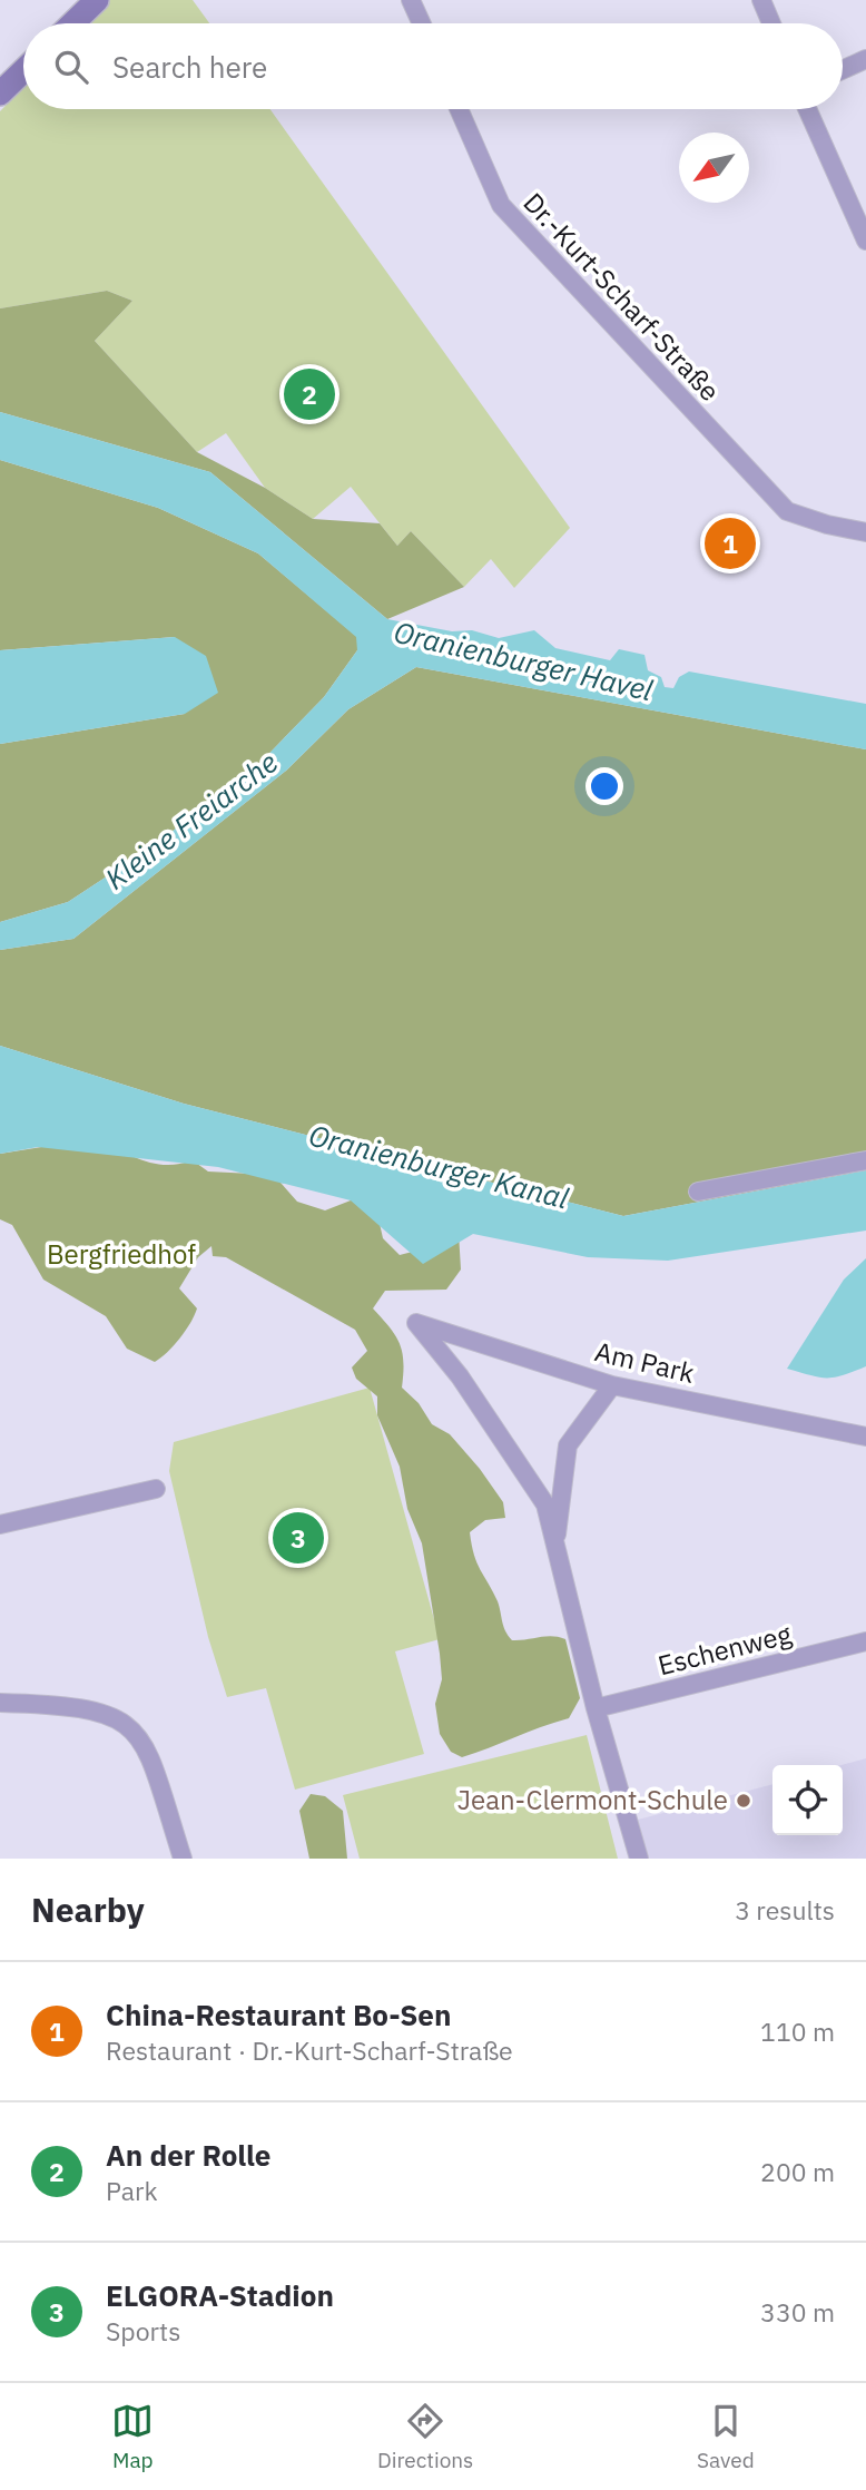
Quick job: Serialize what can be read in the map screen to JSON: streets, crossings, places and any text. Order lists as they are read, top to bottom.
{
  "streets": {
    "street": ["Dr.-Kurt-Scharf-Straße", "Am Park", "Eschenweg"]
  },
  "water": ["Oranienburger Havel", "Kleine Freiarche", "Oranienburger Kanal"],
  "parks": ["Bergfriedhof"],
  "places": ["Jean-Clermont-Schule"],
  "north": "bottom left",
  "page": {
    "search": "Search here",
    "pins": ["2", "1", "3"],
    "heading": ["Nearby", "3 results"],
    "list": [
      {
        "mark": "1",
        "name": "China-Restaurant Bo-Sen",
        "note": "Restaurant · Dr.-Kurt-Scharf-Straße",
        "value": "110 m"
      },
      {
        "mark": "2",
        "name": "An der Rolle",
        "note": "Park",
        "value": "200 m"
      },
      {
        "mark": "3",
        "name": "ELGORA-Stadion",
        "note": "Sports",
        "value": "330 m"
      }
    ],
    "nav": ["Map", "Directions", "Saved"]
  }
}
